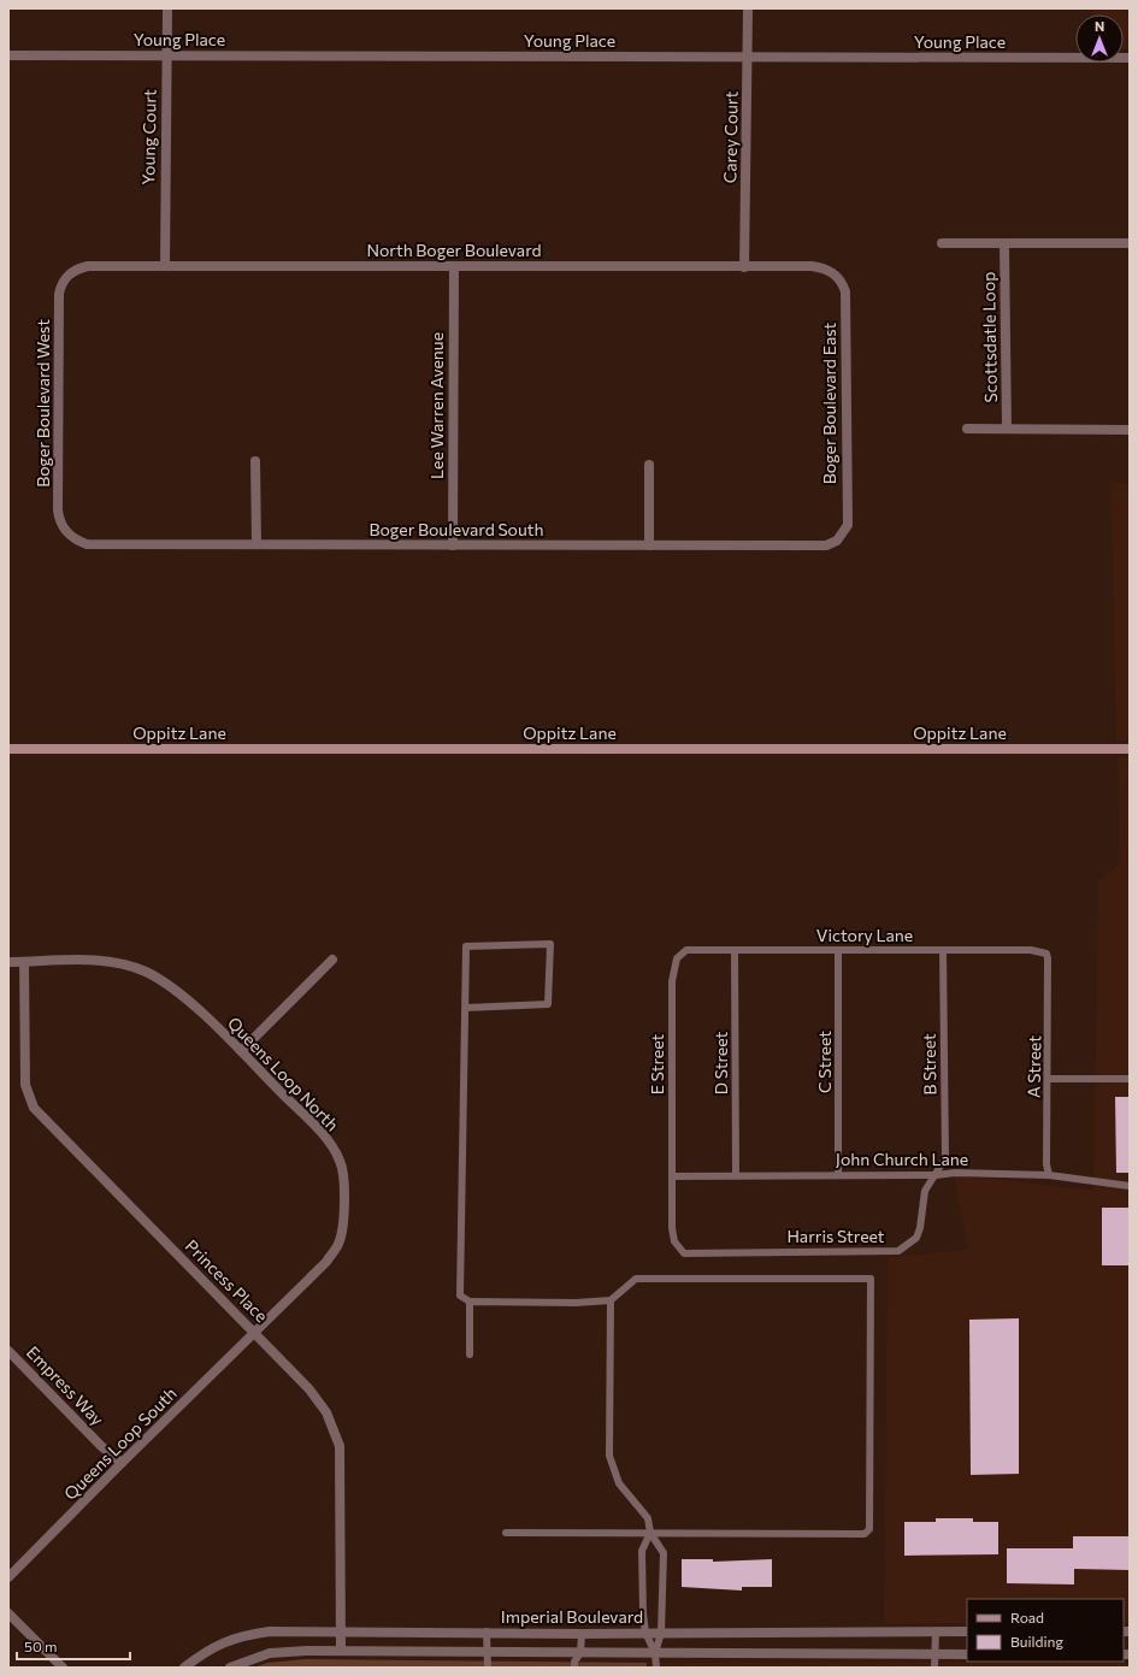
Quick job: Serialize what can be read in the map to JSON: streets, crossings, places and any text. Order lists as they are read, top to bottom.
{
  "streets": {
    "street": [
      "Young Place",
      "Young Court",
      "Carey Court",
      "North Boger Boulevard",
      "Scottsdatle Loop",
      "Boger Boulevard West",
      "Boger Boulevard East",
      "Lee Warren Avenue",
      "Boger Boulevard South",
      "Oppitz Lane",
      "Queens Loop North",
      "Princess Place",
      "Empress Way",
      "Queens Loop South",
      "Imperial Boulevard"
    ],
    "lane": [
      "Victory Lane",
      "C Street",
      "D Street",
      "E Street",
      "B Street",
      "A Street",
      "John Church Lane",
      "Harris Street"
    ]
  },
  "crossings": [
    ["Young Place", "Young Court"],
    ["Young Place", "Carey Court"],
    ["Young Court", "North Boger Boulevard"],
    ["Carey Court", "North Boger Boulevard"],
    ["North Boger Boulevard", "Boger Boulevard West"],
    ["North Boger Boulevard", "Boger Boulevard East"],
    ["North Boger Boulevard", "Lee Warren Avenue"],
    ["Boger Boulevard West", "Boger Boulevard South"],
    ["Boger Boulevard East", "Boger Boulevard South"],
    ["Lee Warren Avenue", "Boger Boulevard South"],
    ["Victory Lane", "C Street"],
    ["Victory Lane", "D Street"],
    ["Victory Lane", "E Street"],
    ["Victory Lane", "B Street"],
    ["Victory Lane", "A Street"],
    ["C Street", "John Church Lane"],
    ["D Street", "John Church Lane"],
    ["E Street", "John Church Lane"],
    ["E Street", "Harris Street"],
    ["B Street", "John Church Lane"],
    ["B Street", "Harris Street"],
    ["A Street", "John Church Lane"],
    ["Queens Loop North", "Princess Place"],
    ["Queens Loop North", "Queens Loop South"],
    ["John Church Lane", "Harris Street"],
    ["Princess Place", "Queens Loop South"],
    ["Princess Place", "Imperial Boulevard"],
    ["Empress Way", "Queens Loop South"]
  ],
  "legend": ["Road", "Building"],
  "scale_bar": "50 m",
  "north": "top"
}
